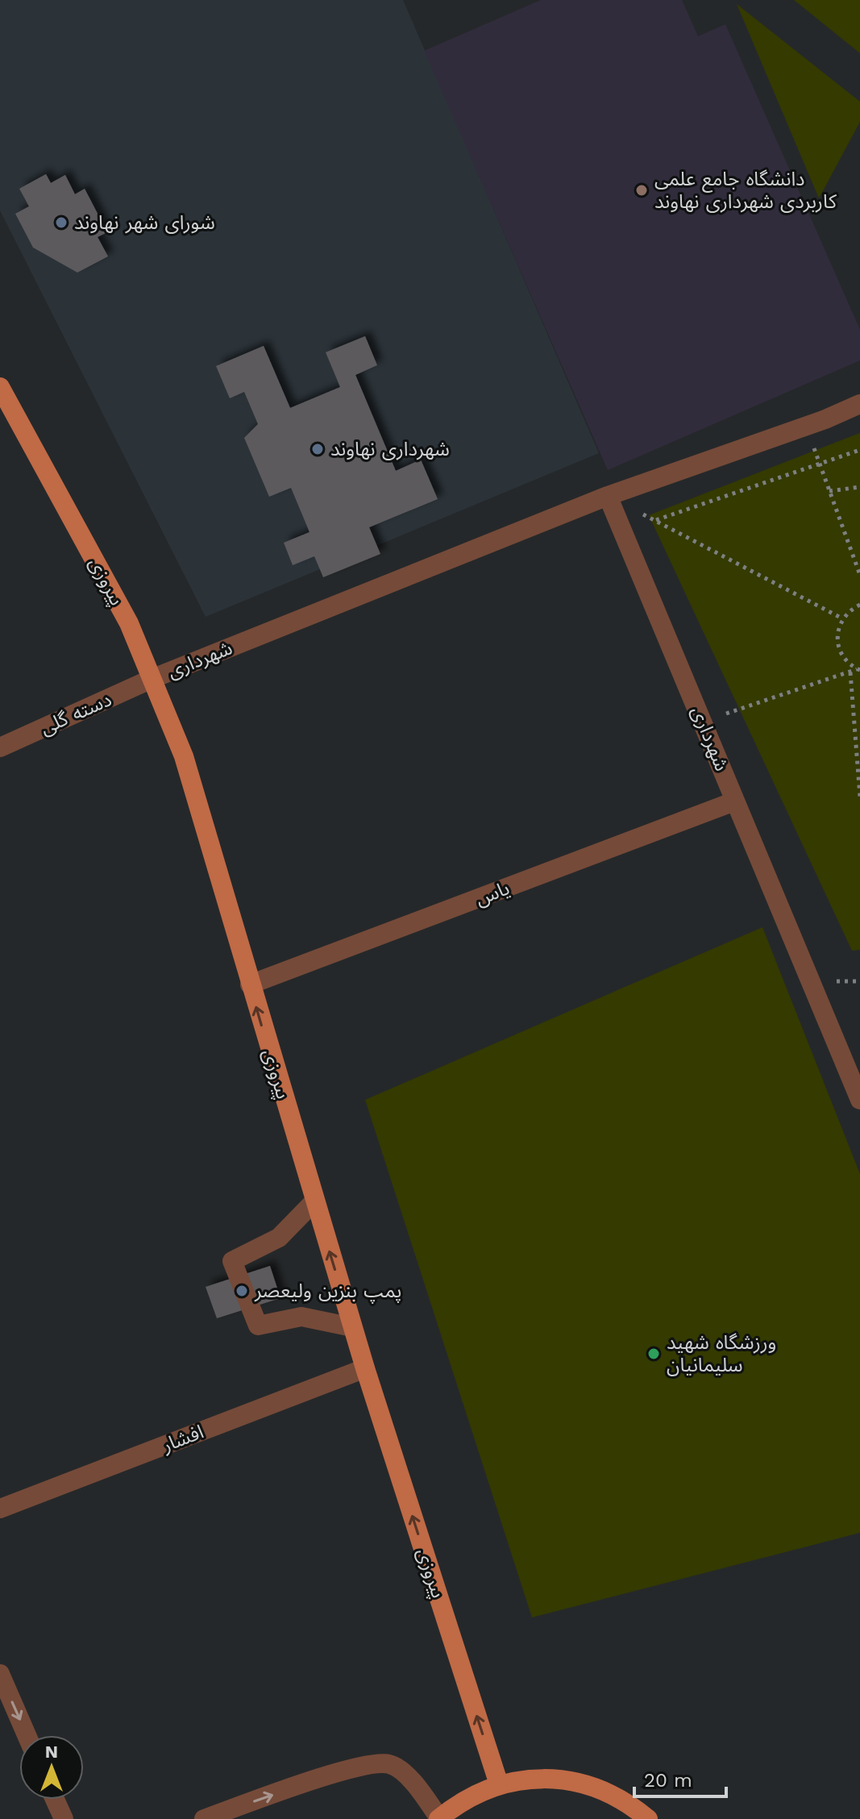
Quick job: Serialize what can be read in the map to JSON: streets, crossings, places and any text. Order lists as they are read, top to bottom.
{
  "streets": {
    "main road": ["پیروزی"],
    "street": [
      "شهرداری",
      "دسته گلی",
      "یاس",
      "افشار"
    ]
  },
  "crossings": [
    ["پیروزی", "شهرداری"],
    ["پیروزی", "دسته گلی"],
    ["پیروزی", "یاس"],
    ["پیروزی", "افشار"],
    ["شهرداری", "دسته گلی"],
    ["شهرداری", "یاس"]
  ],
  "one_way": ["پیروزی"],
  "places": [
    "دانشگاه جامع علمی کاربردی شهرداری نهاوند",
    "شورای شهر نهاوند",
    "شهرداری نهاوند",
    "پمپ بنزین ولیعصر",
    "ورزشگاه شهید سلیمانیان"
  ],
  "scale_bar": "20 m",
  "north": "top"
}
